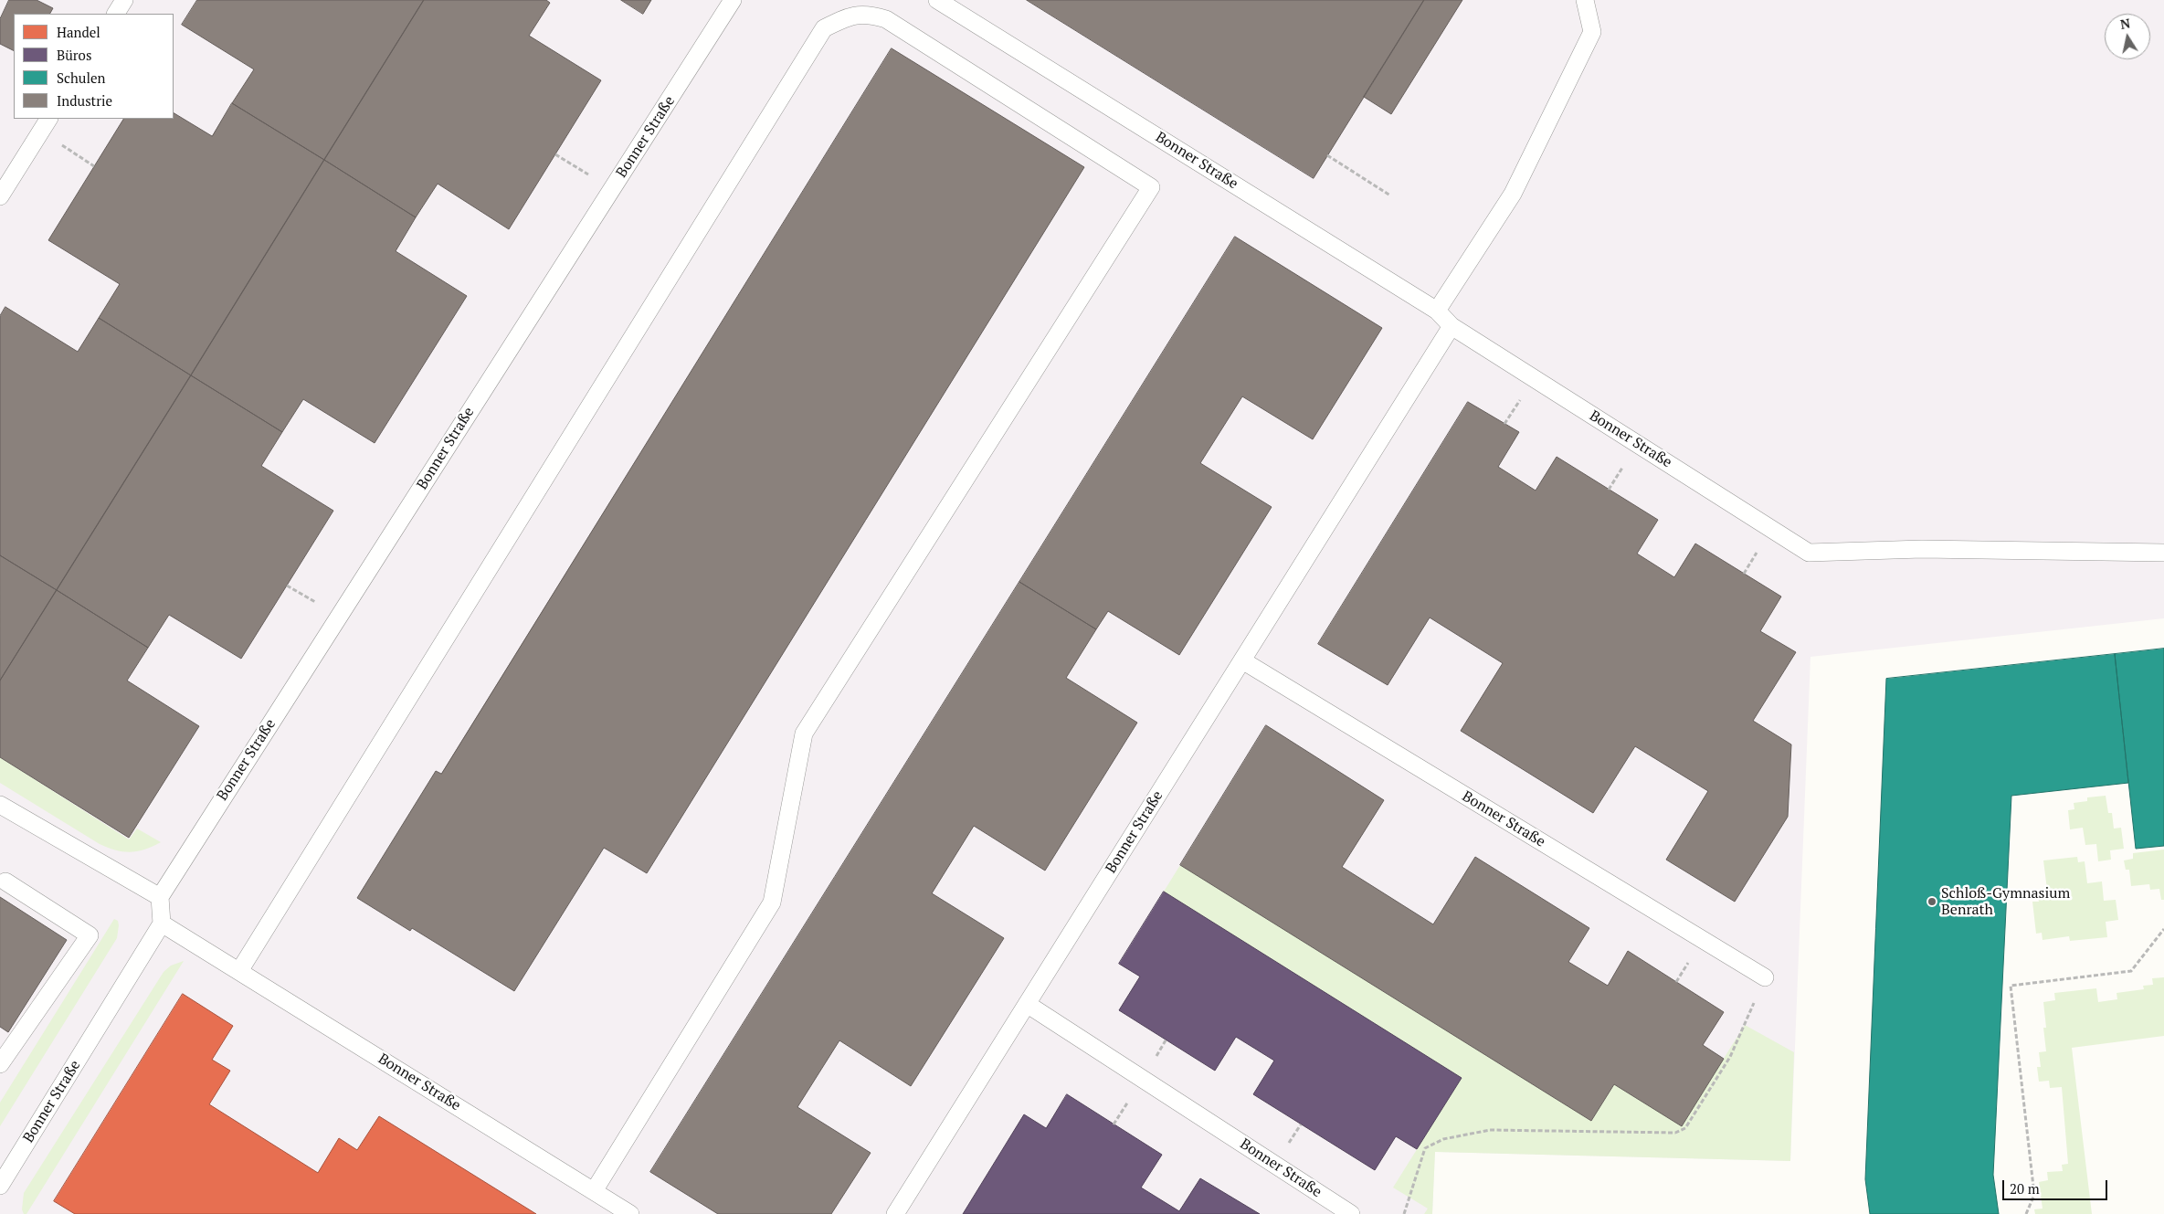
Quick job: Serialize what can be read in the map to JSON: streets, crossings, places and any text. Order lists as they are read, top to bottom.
{
  "streets": {
    "lane": ["Bonner Straße"]
  },
  "places": ["Schloß-Gymnasium Benrath"],
  "legend": [
    "Handel",
    "Büros",
    "Schulen",
    "Industrie"
  ],
  "scale_bar": "20 m",
  "north": "top"
}
